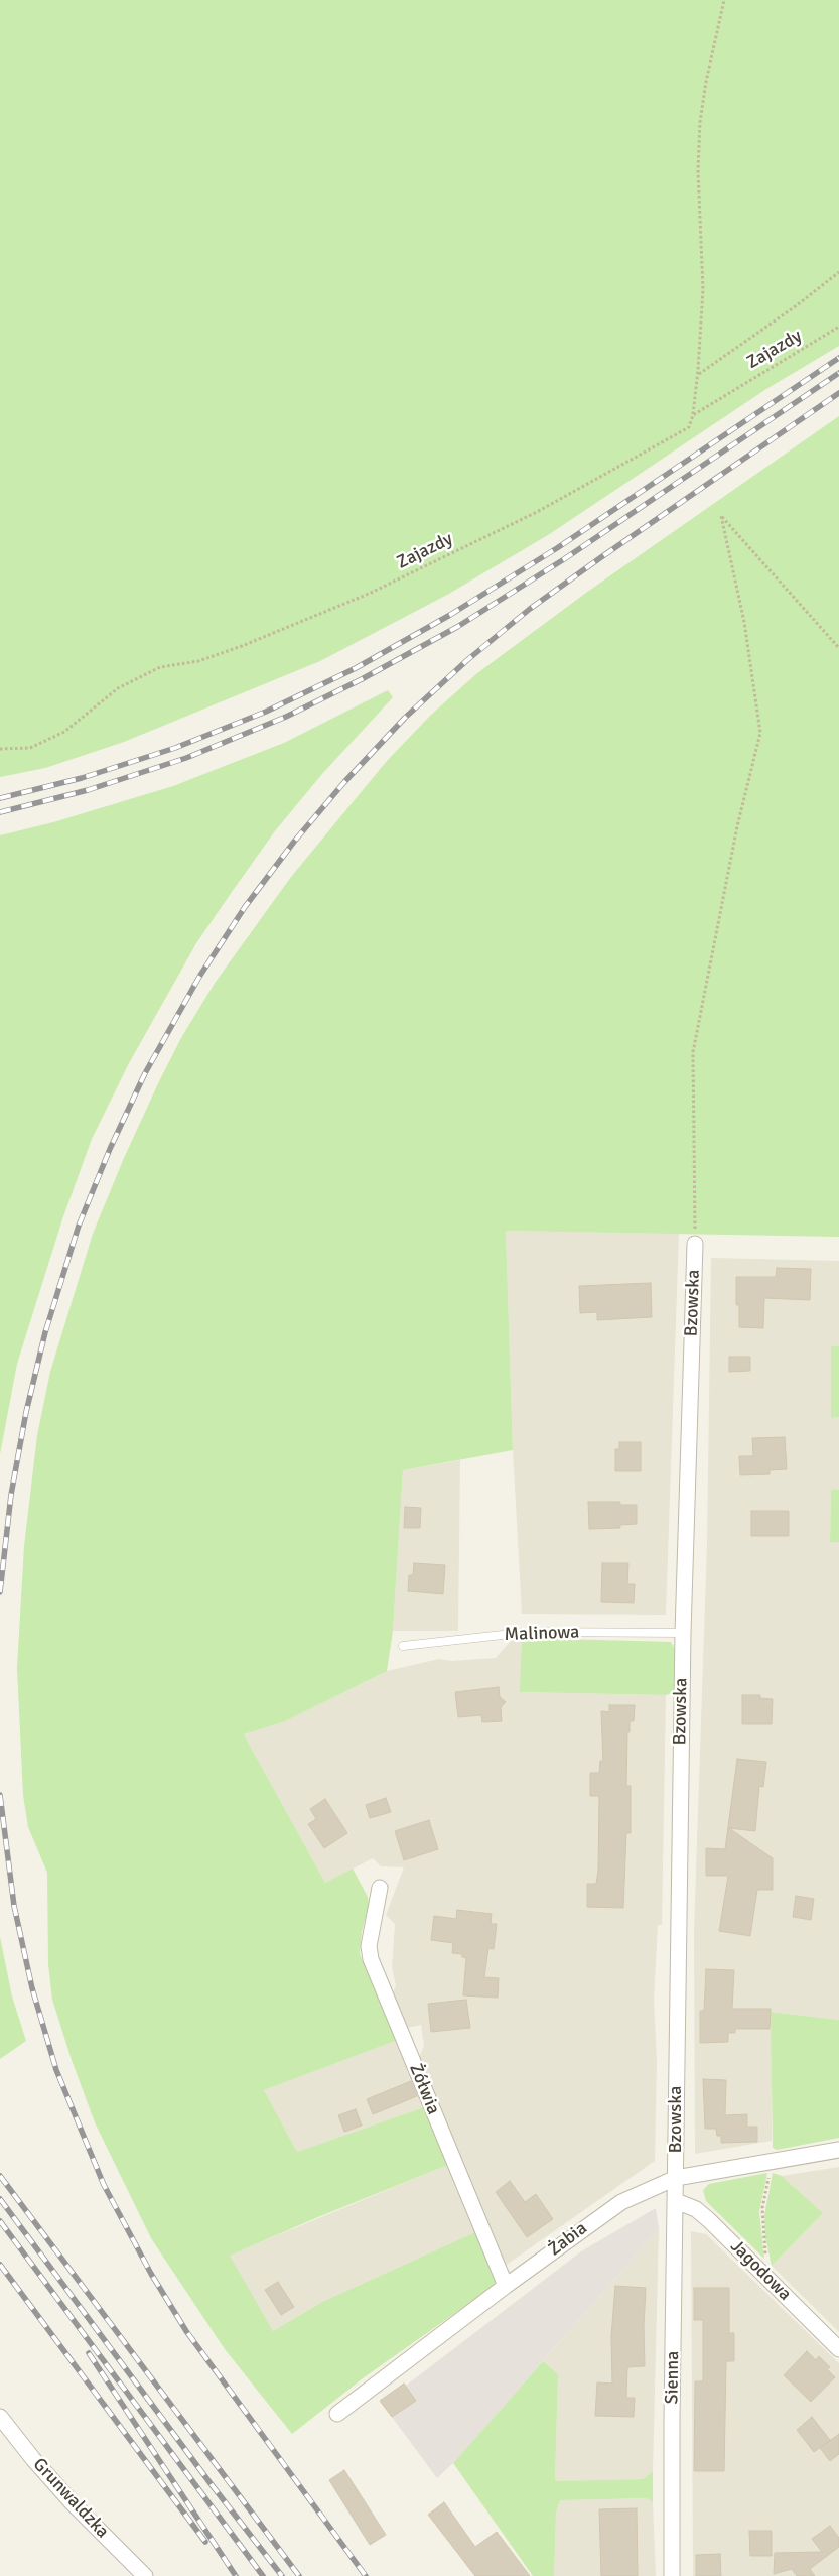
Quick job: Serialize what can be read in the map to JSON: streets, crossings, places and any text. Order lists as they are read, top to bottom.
{
  "streets": {
    "street": [
      "Bzowska",
      "Żółwia",
      "Żabia",
      "Jagodowa",
      "Sienna",
      "Grunwaldzka"
    ],
    "lane": ["Malinowa"],
    "path": ["Zajazdy"]
  },
  "crossings": [
    ["Bzowska", "Malinowa"],
    ["Bzowska", "Żabia"],
    ["Bzowska", "Sienna"],
    ["Żółwia", "Żabia"],
    ["Żabia", "Sienna"],
    ["Jagodowa", "Sienna"]
  ]
}
